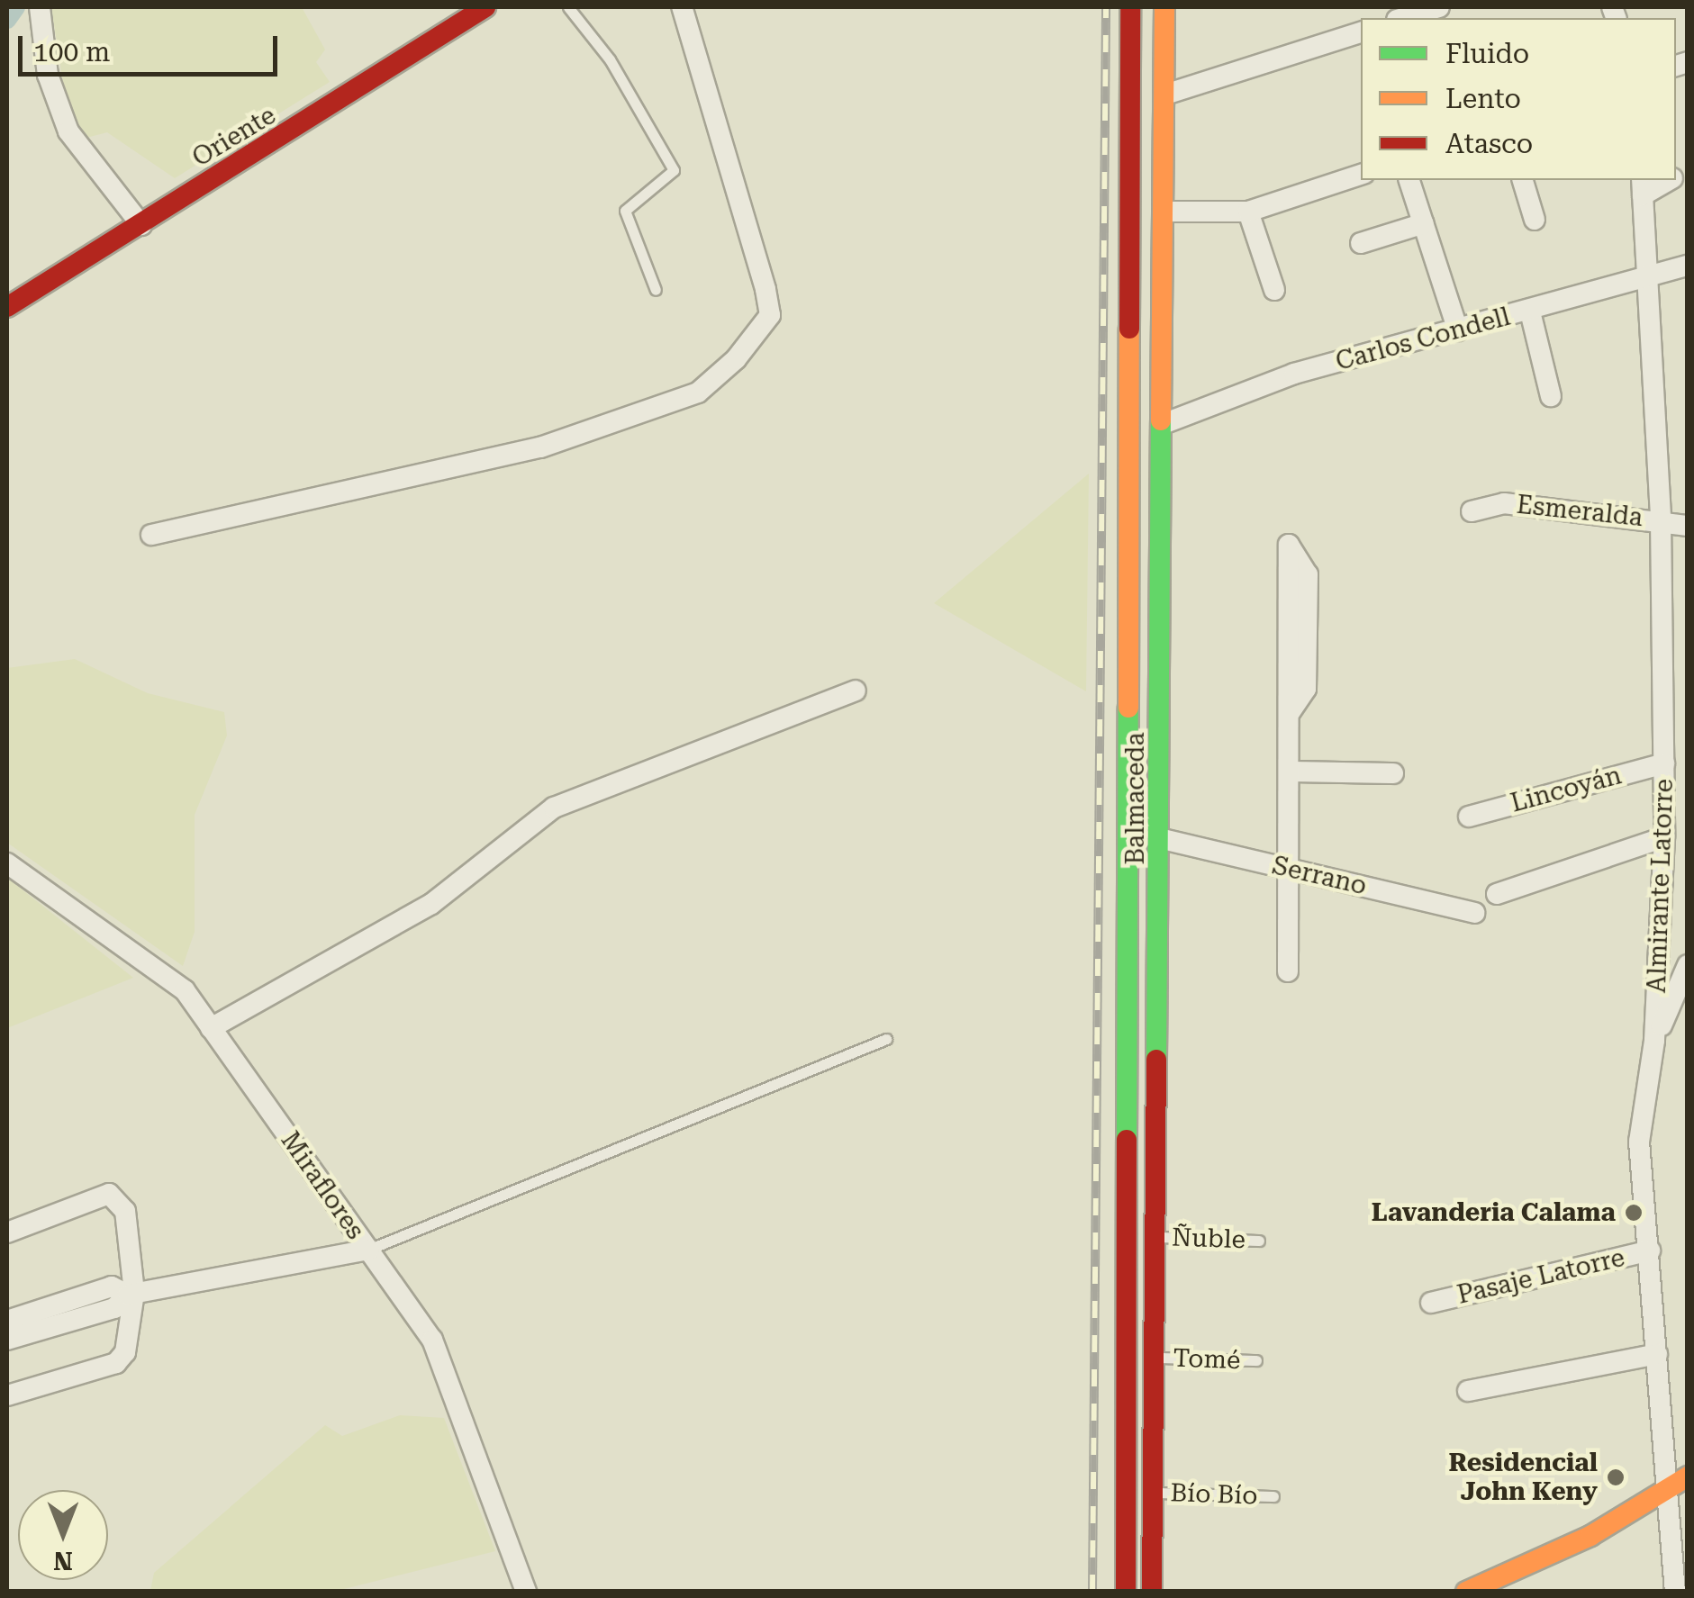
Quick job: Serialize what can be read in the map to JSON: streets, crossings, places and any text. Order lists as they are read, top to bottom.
{
  "streets": {
    "main road": ["Oriente", "Balmaceda"],
    "street": [
      "Carlos Condell",
      "Esmeralda",
      "Lincoyán",
      "Serrano",
      "Almirante Latorre",
      "Miraflores",
      "Pasaje Latorre"
    ],
    "lane": ["Ñuble", "Tomé", "Bío Bío"]
  },
  "crossings": [
    ["Carlos Condell", "Balmaceda"],
    ["Carlos Condell", "Almirante Latorre"],
    ["Esmeralda", "Almirante Latorre"],
    ["Lincoyán", "Almirante Latorre"],
    ["Balmaceda", "Serrano"],
    ["Balmaceda", "Ñuble"],
    ["Balmaceda", "Tomé"],
    ["Balmaceda", "Bío Bío"],
    ["Almirante Latorre", "Pasaje Latorre"]
  ],
  "places": ["Lavanderia Calama", "Residencial John Keny"],
  "legend": ["Fluido", "Lento", "Atasco"],
  "scale_bar": "100 m",
  "north": "bottom"
}
